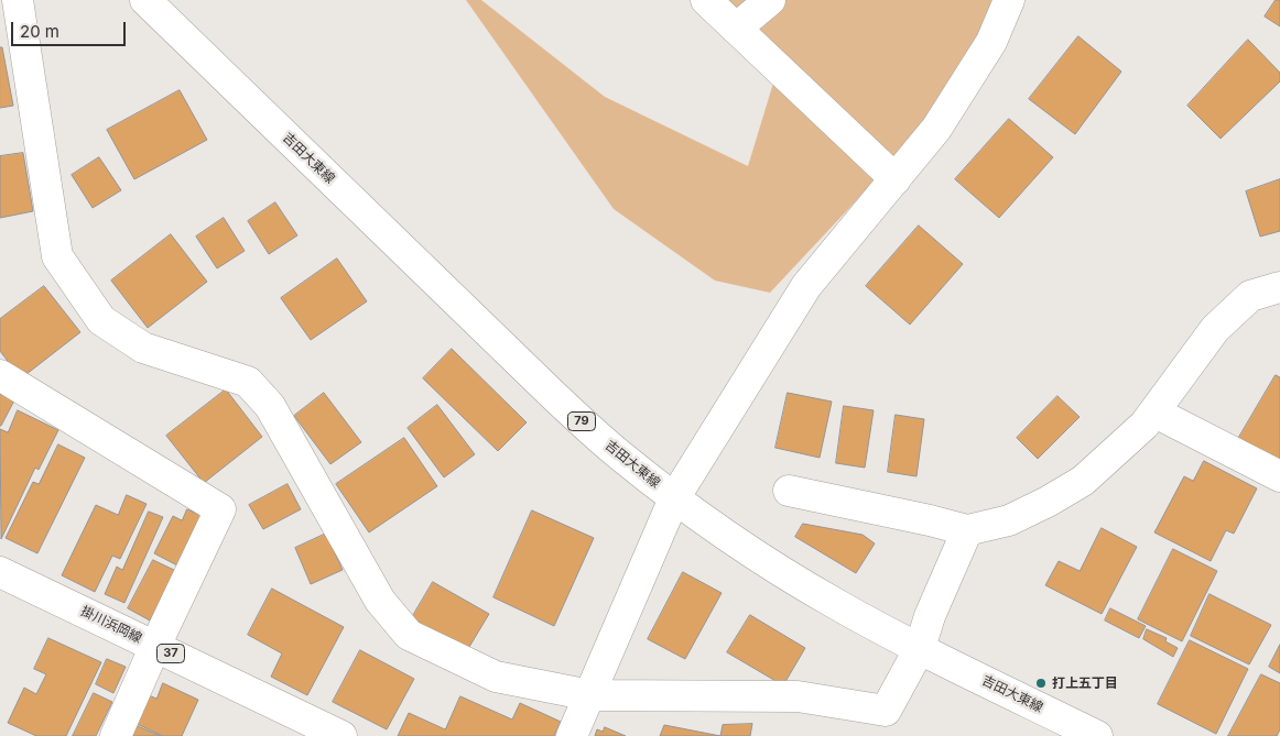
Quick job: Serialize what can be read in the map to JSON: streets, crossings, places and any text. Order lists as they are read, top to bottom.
{
  "streets": {
    "street": [
      "吉田大東線",
      "79",
      "掛川浜岡線",
      "37"
    ]
  },
  "places": ["打上五丁目"],
  "scale_bar": "20 m"
}
